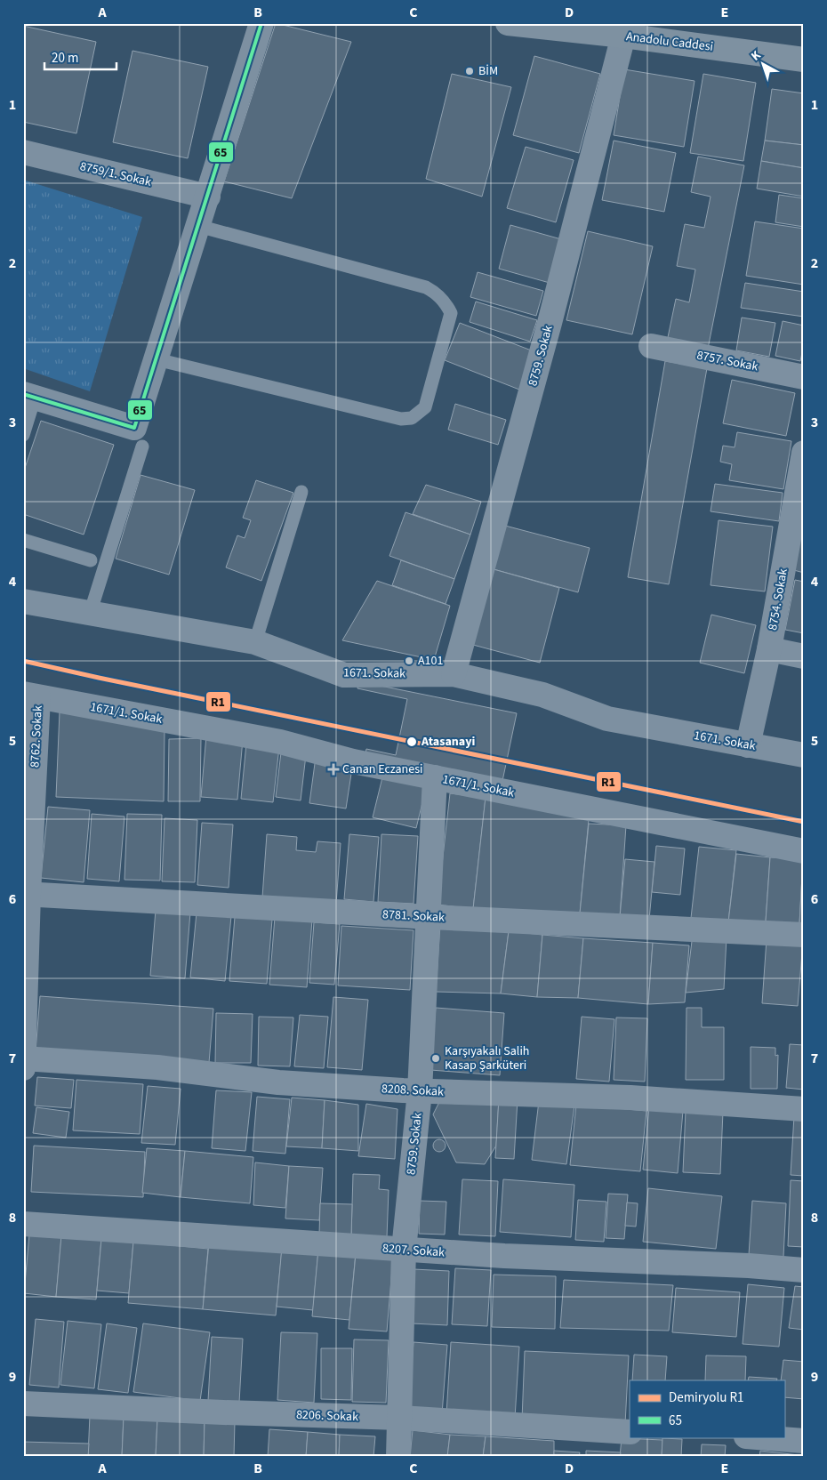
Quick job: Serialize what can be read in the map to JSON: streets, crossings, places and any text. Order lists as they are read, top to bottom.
{
  "streets": {
    "highway": ["Anadolu Caddesi"],
    "street": [
      "8759/1. Sokak",
      "8759. Sokak",
      "8757. Sokak",
      "8754. Sokak",
      "1671. Sokak",
      "1671/1. Sokak",
      "8762. Sokak",
      "8781. Sokak",
      "8208. Sokak",
      "8207. Sokak",
      "8206. Sokak"
    ]
  },
  "crossings": [
    ["Anadolu Caddesi", "8759. Sokak"],
    ["8759. Sokak", "1671. Sokak"],
    ["8759. Sokak", "1671/1. Sokak"],
    ["8759. Sokak", "8781. Sokak"],
    ["8759. Sokak", "8208. Sokak"],
    ["8759. Sokak", "8207. Sokak"],
    ["8759. Sokak", "8206. Sokak"],
    ["8754. Sokak", "1671. Sokak"],
    ["1671/1. Sokak", "8762. Sokak"],
    ["8762. Sokak", "8781. Sokak"],
    ["8762. Sokak", "8208. Sokak"]
  ],
  "places": {
    "other": [
      "BİM",
      "A101",
      "Atasanayi",
      "Karşıyakalı Salih Kasap Şarküteri"
    ],
    "health": ["Canan Eczanesi"]
  },
  "lines": ["transit line 65", "rail line R1"],
  "legend": ["Demiryolu R1", "65"],
  "scale_bar": "20 m",
  "north": "top left",
  "grid": {
    "columns": [
      "A",
      "B",
      "C",
      "D",
      "E"
    ],
    "rows": [
      "1",
      "2",
      "3",
      "4",
      "5",
      "6",
      "7",
      "8",
      "9"
    ]
  }
}
